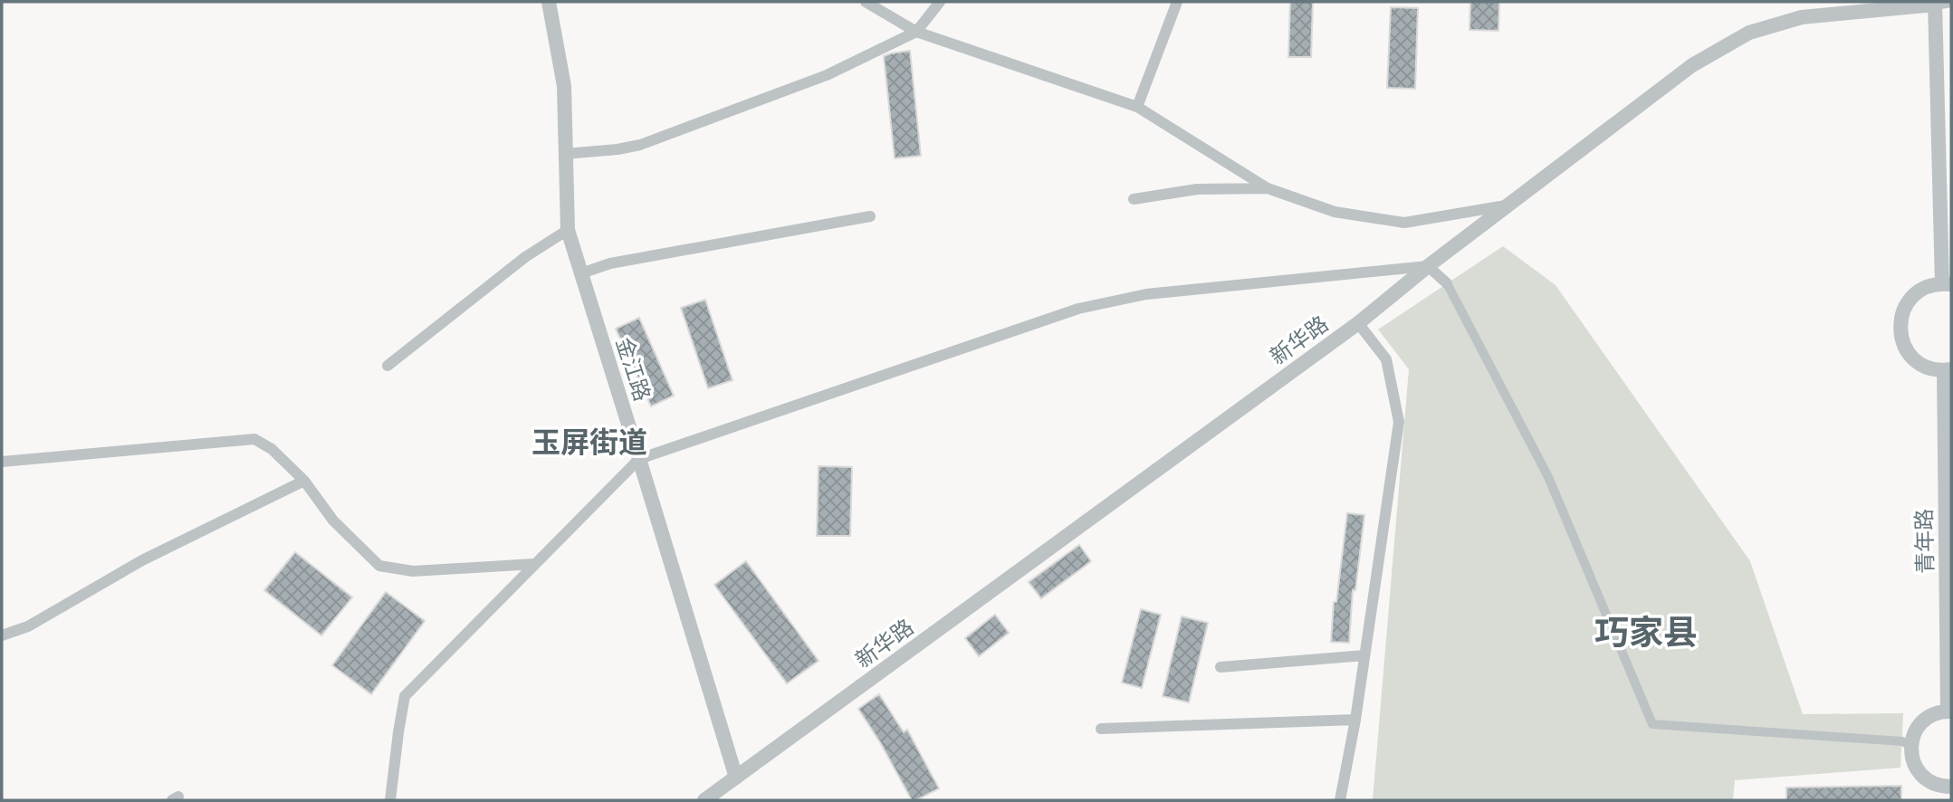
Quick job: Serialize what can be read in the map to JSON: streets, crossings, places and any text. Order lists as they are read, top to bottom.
{
  "streets": {
    "street": ["新华路", "金江路", "青年路"]
  },
  "crossings": [
    ["新华路", "金江路"],
    ["新华路", "青年路"]
  ],
  "districts": ["玉屏街道", "巧家县"]
}
